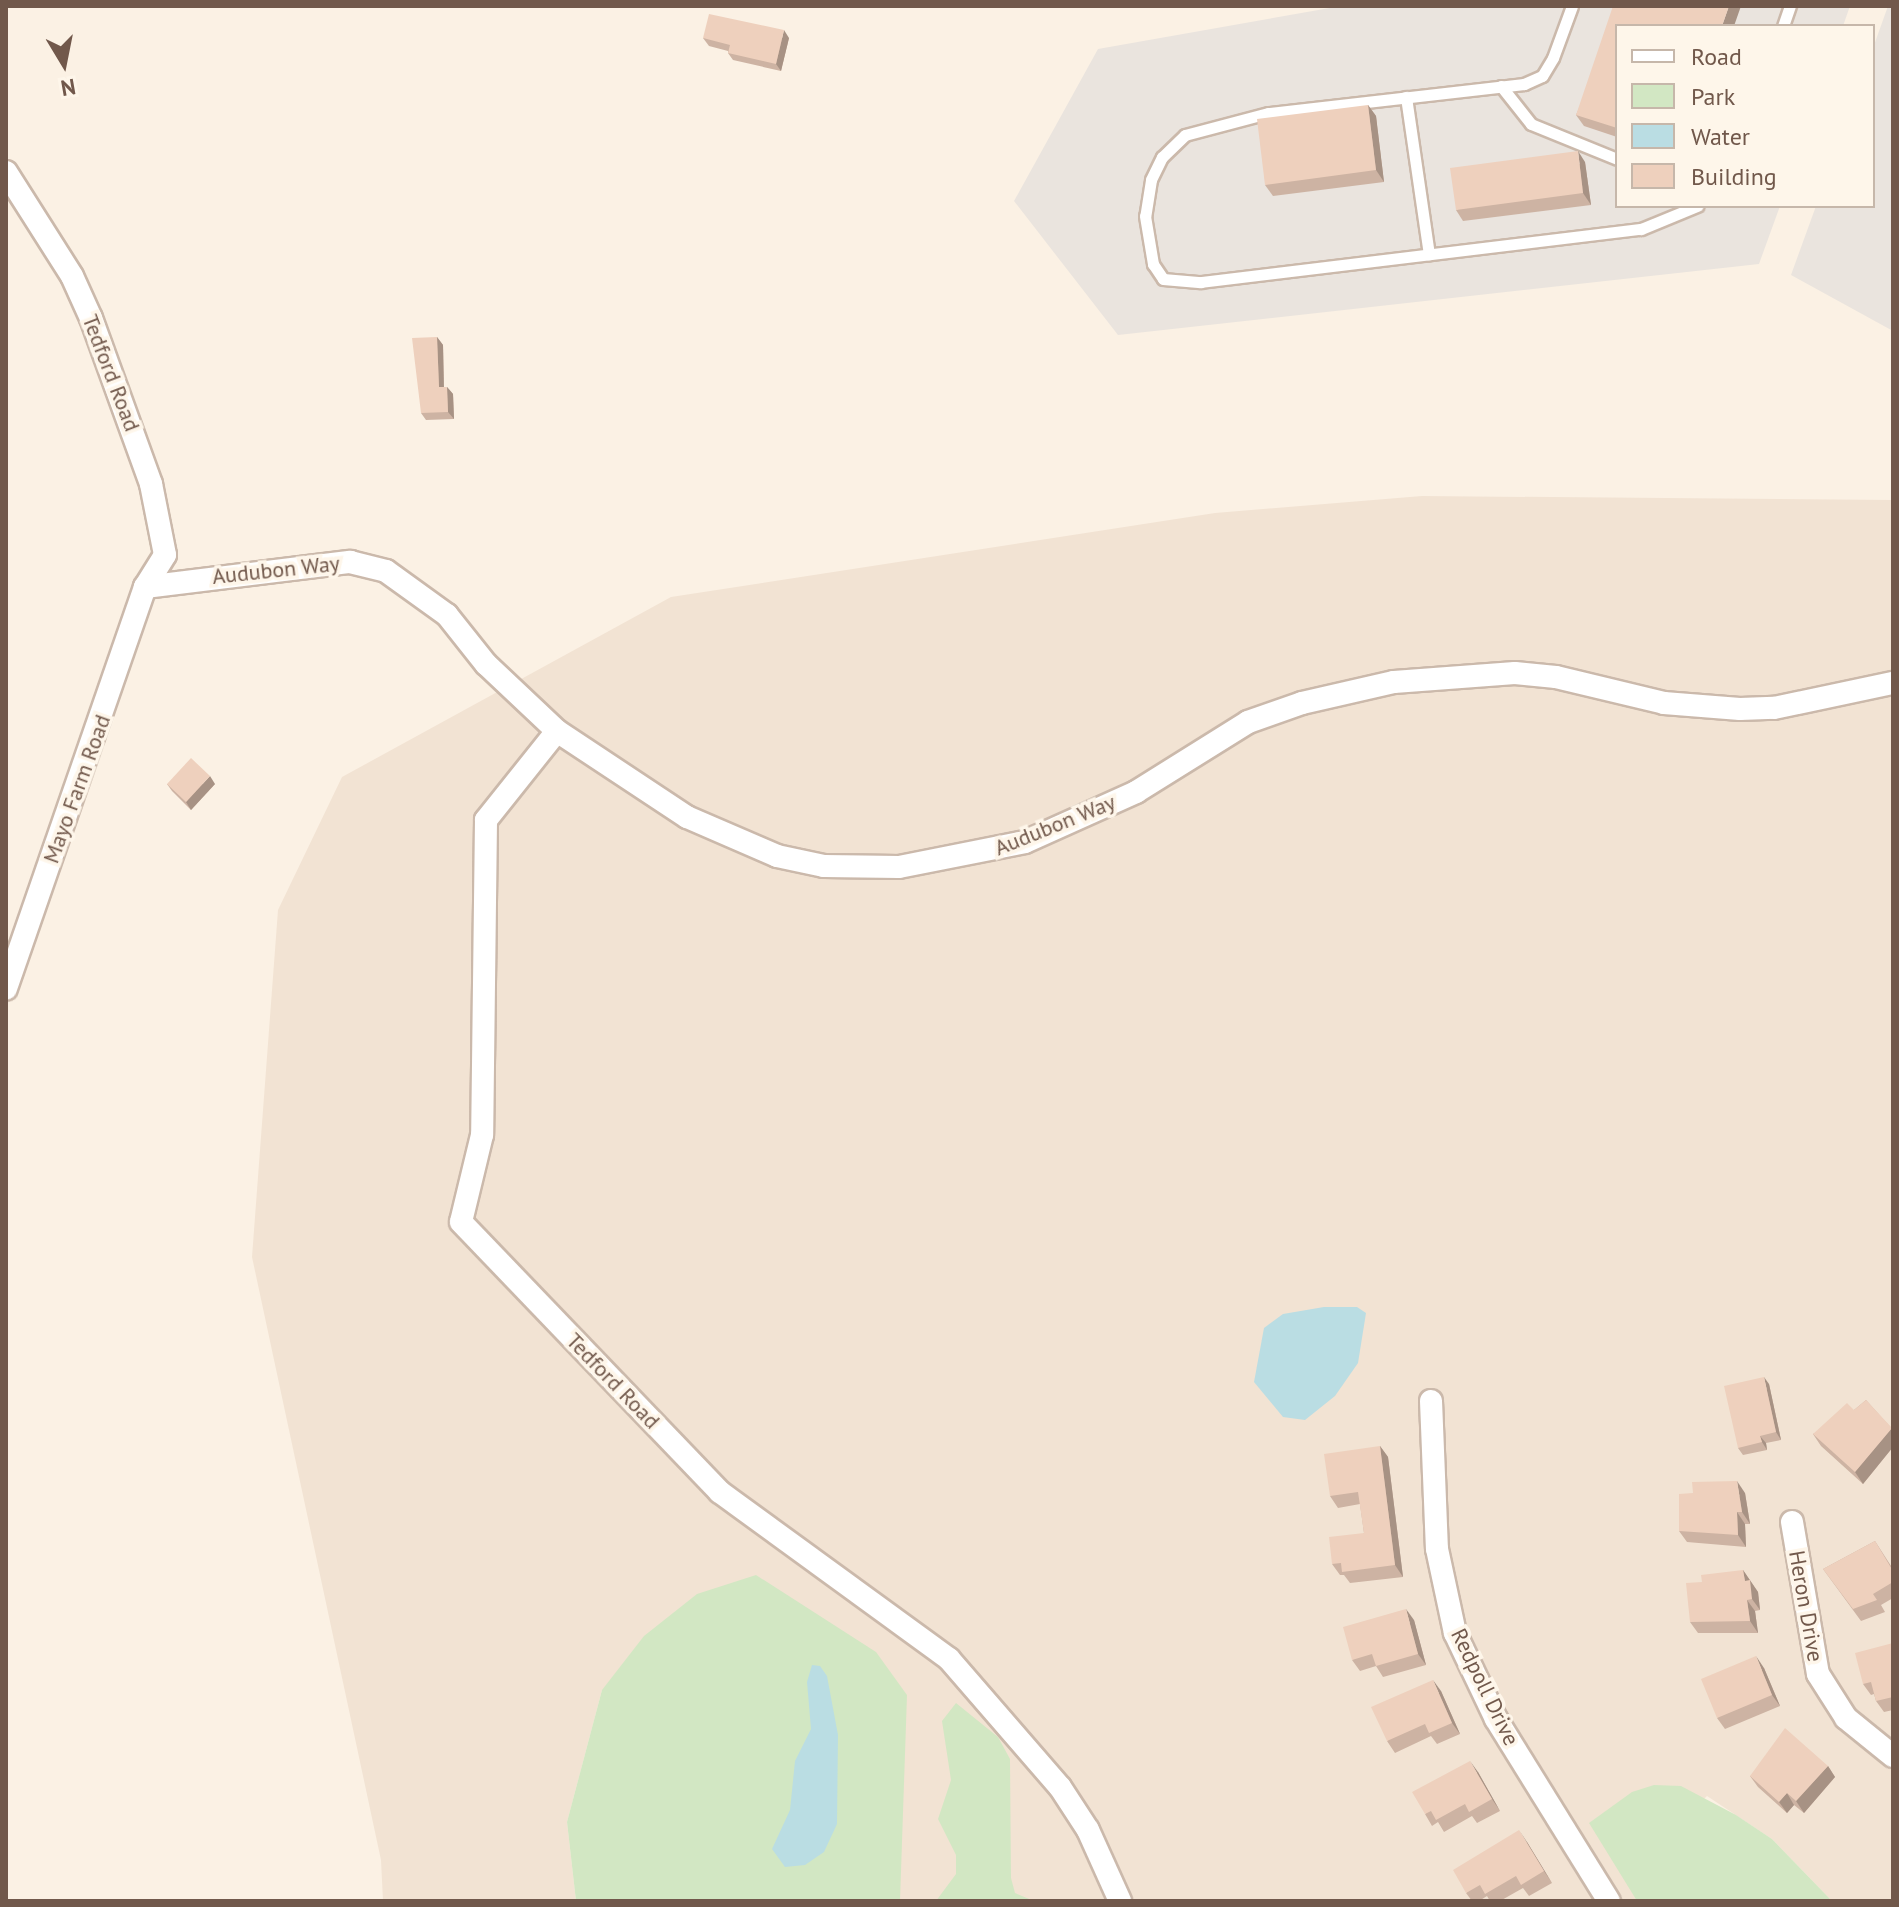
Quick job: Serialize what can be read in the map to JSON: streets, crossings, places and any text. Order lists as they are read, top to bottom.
{
  "streets": {
    "street": [
      "Tedford Road",
      "Audubon Way",
      "Mayo Farm Road",
      "Heron Drive",
      "Redpoll Drive"
    ]
  },
  "crossings": [
    ["Tedford Road", "Audubon Way"],
    ["Tedford Road", "Mayo Farm Road"],
    ["Audubon Way", "Mayo Farm Road"]
  ],
  "legend": [
    "Road",
    "Park",
    "Water",
    "Building"
  ],
  "north": "bottom"
}
